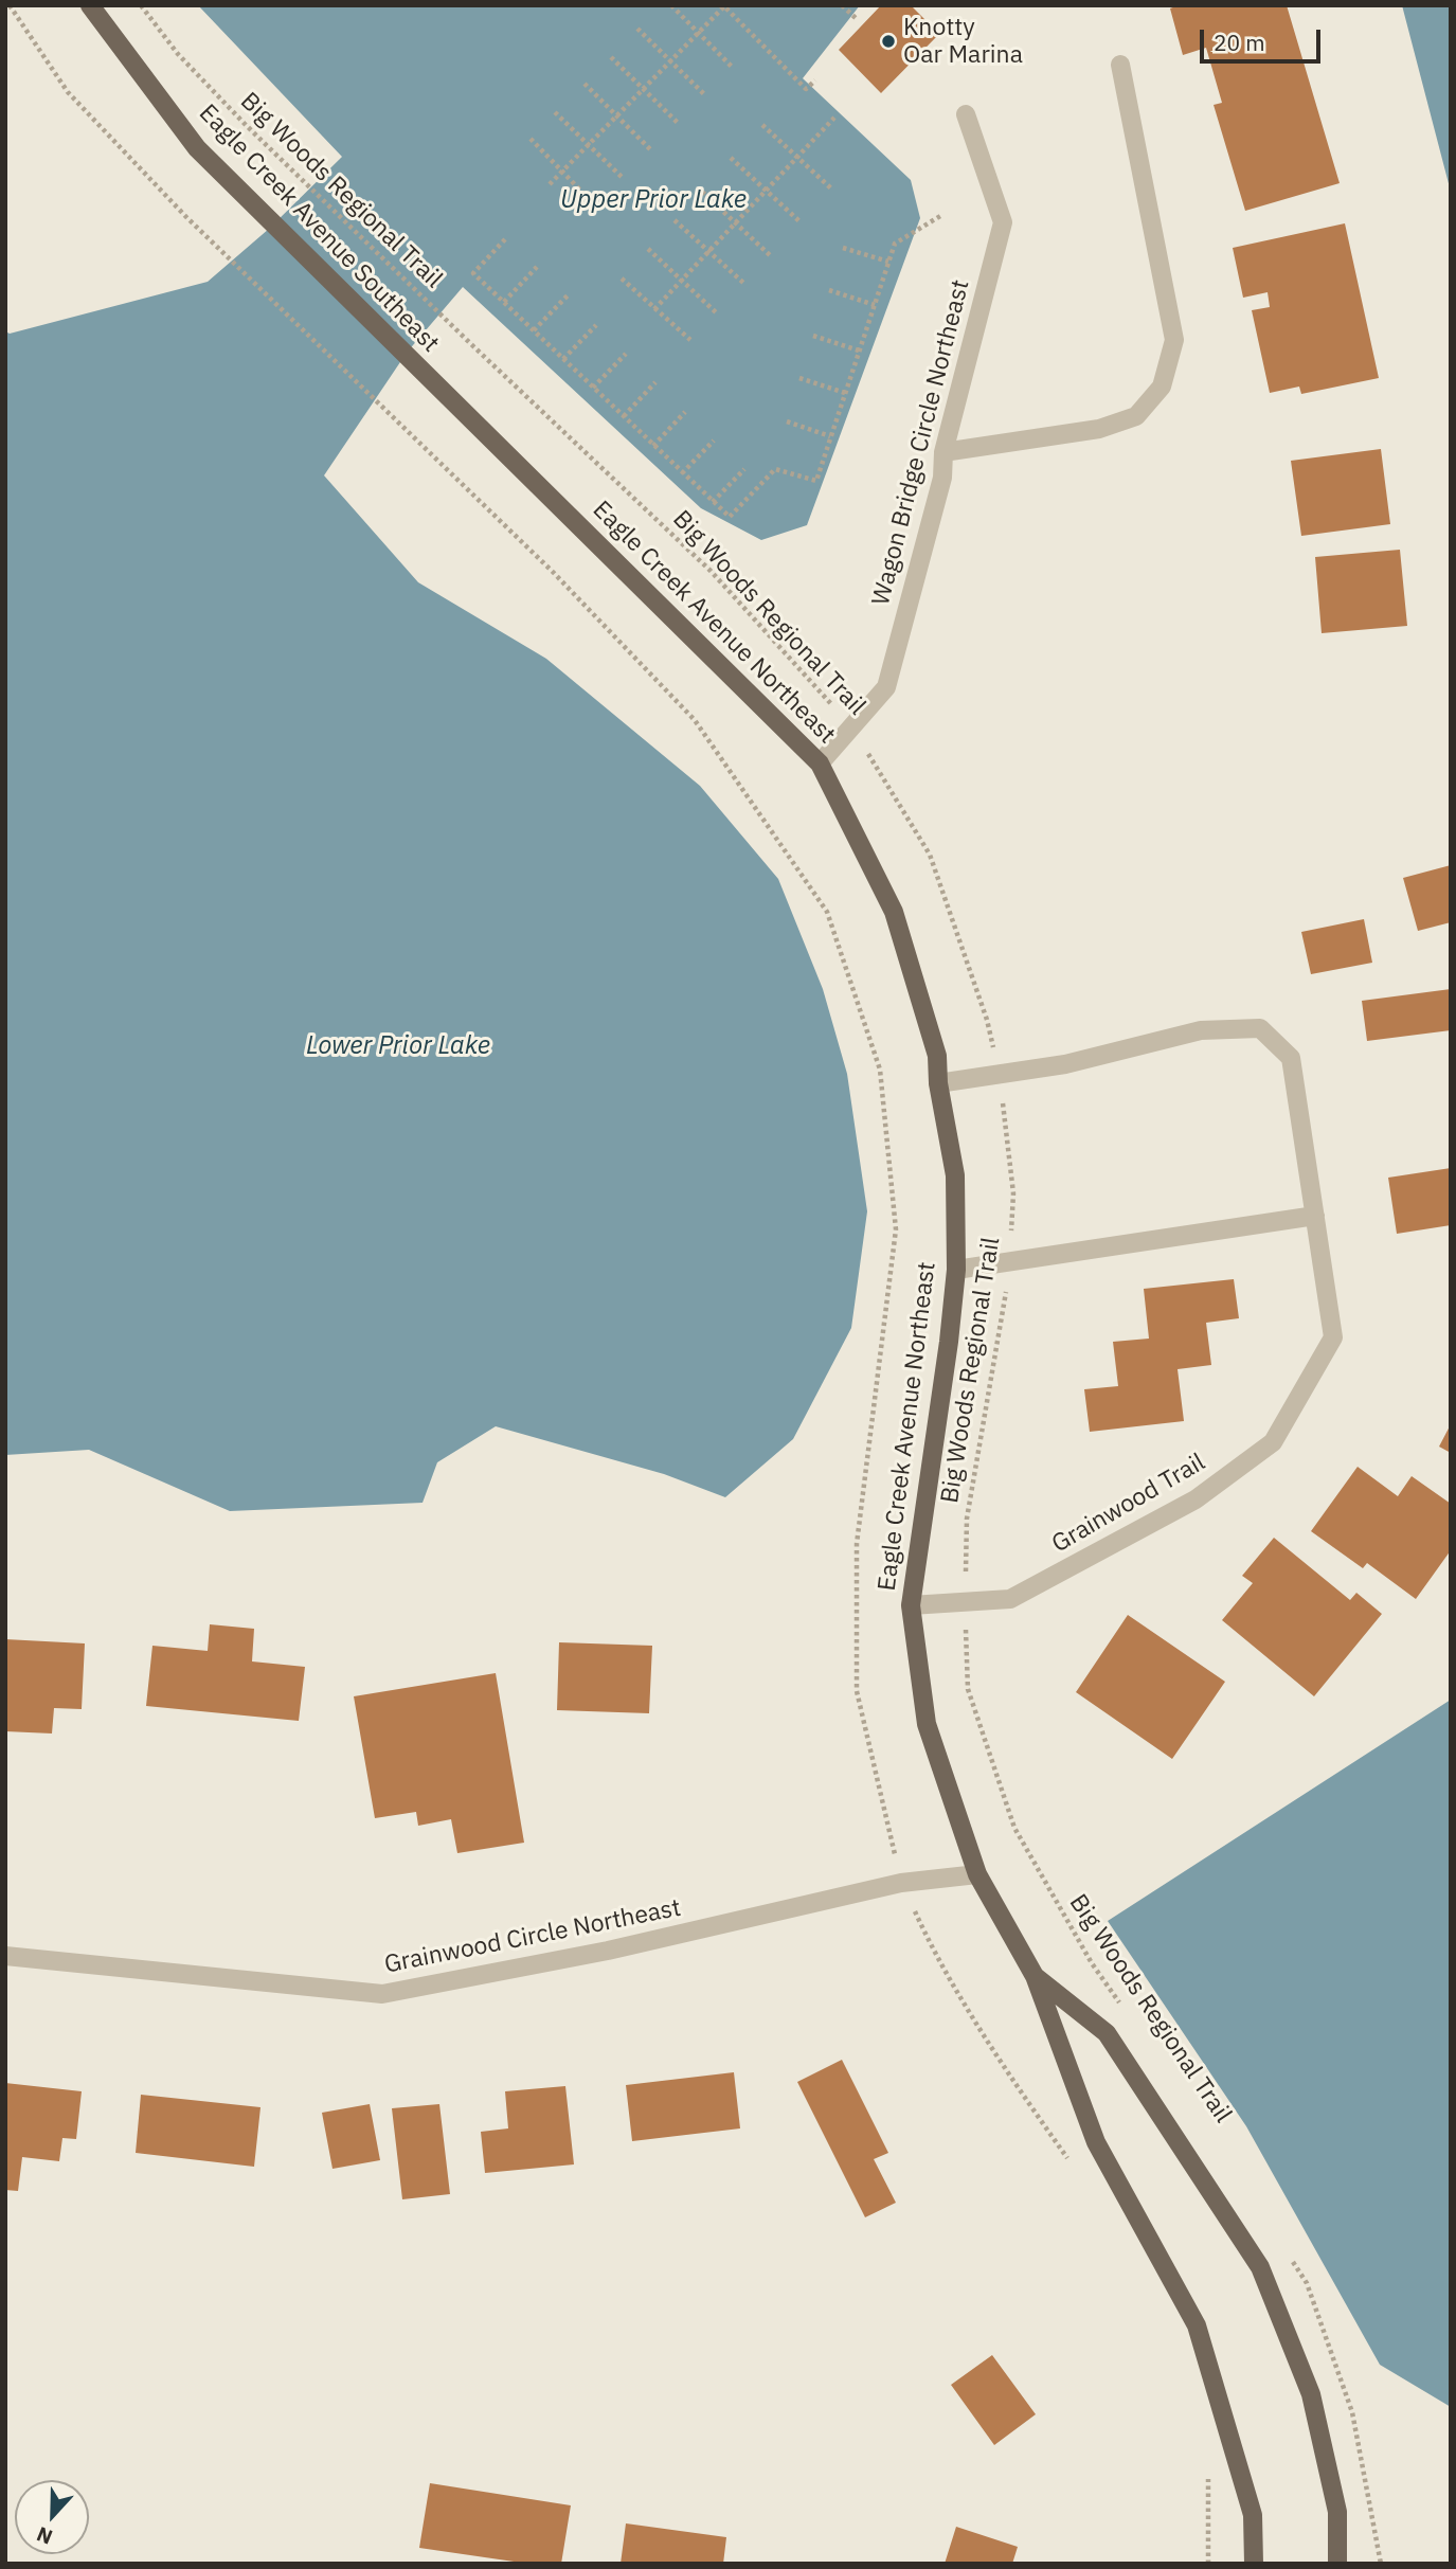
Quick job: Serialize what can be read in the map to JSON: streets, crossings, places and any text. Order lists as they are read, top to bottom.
{
  "streets": {
    "main road": ["Eagle Creek Avenue Southeast", "Eagle Creek Avenue Northeast"],
    "street": ["Wagon Bridge Circle Northeast", "Grainwood Trail", "Grainwood Circle Northeast"],
    "path": ["Big Woods Regional Trail"]
  },
  "crossings": [
    ["Big Woods Regional Trail", "Wagon Bridge Circle Northeast"],
    ["Big Woods Regional Trail", "Grainwood Trail"],
    ["Eagle Creek Avenue Southeast", "Eagle Creek Avenue Northeast"],
    ["Wagon Bridge Circle Northeast", "Eagle Creek Avenue Northeast"],
    ["Eagle Creek Avenue Northeast", "Grainwood Trail"],
    ["Eagle Creek Avenue Northeast", "Grainwood Circle Northeast"]
  ],
  "water": ["Upper Prior Lake", "Lower Prior Lake"],
  "places": ["Knotty Oar Marina"],
  "scale_bar": "20 m",
  "north": "bottom"
}
